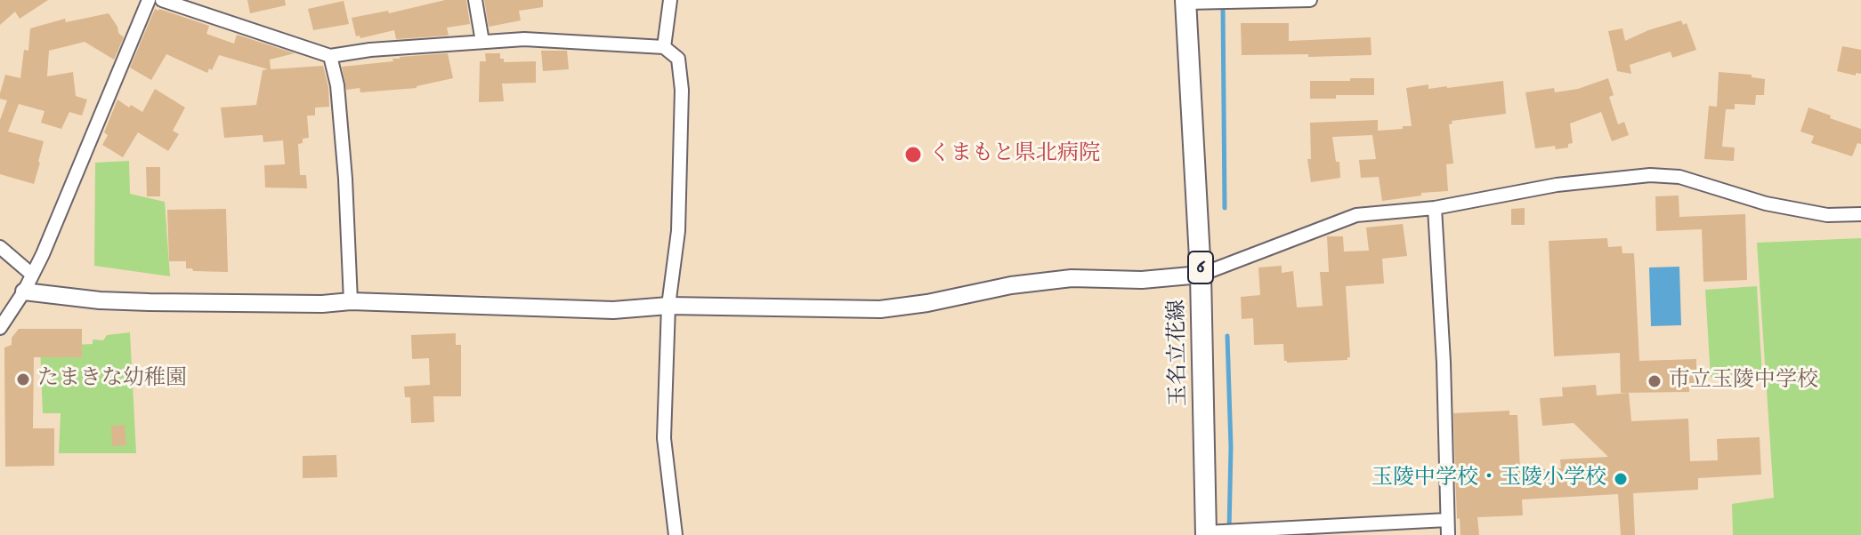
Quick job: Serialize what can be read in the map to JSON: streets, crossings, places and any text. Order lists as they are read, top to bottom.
{
  "streets": {
    "main road": ["6", "玉名立花線"]
  },
  "places": [
    "くまもと県北病院",
    "たまきな幼稚園",
    "市立玉陵中学校",
    "玉陵中学校・玉陵小学校"
  ]
}
